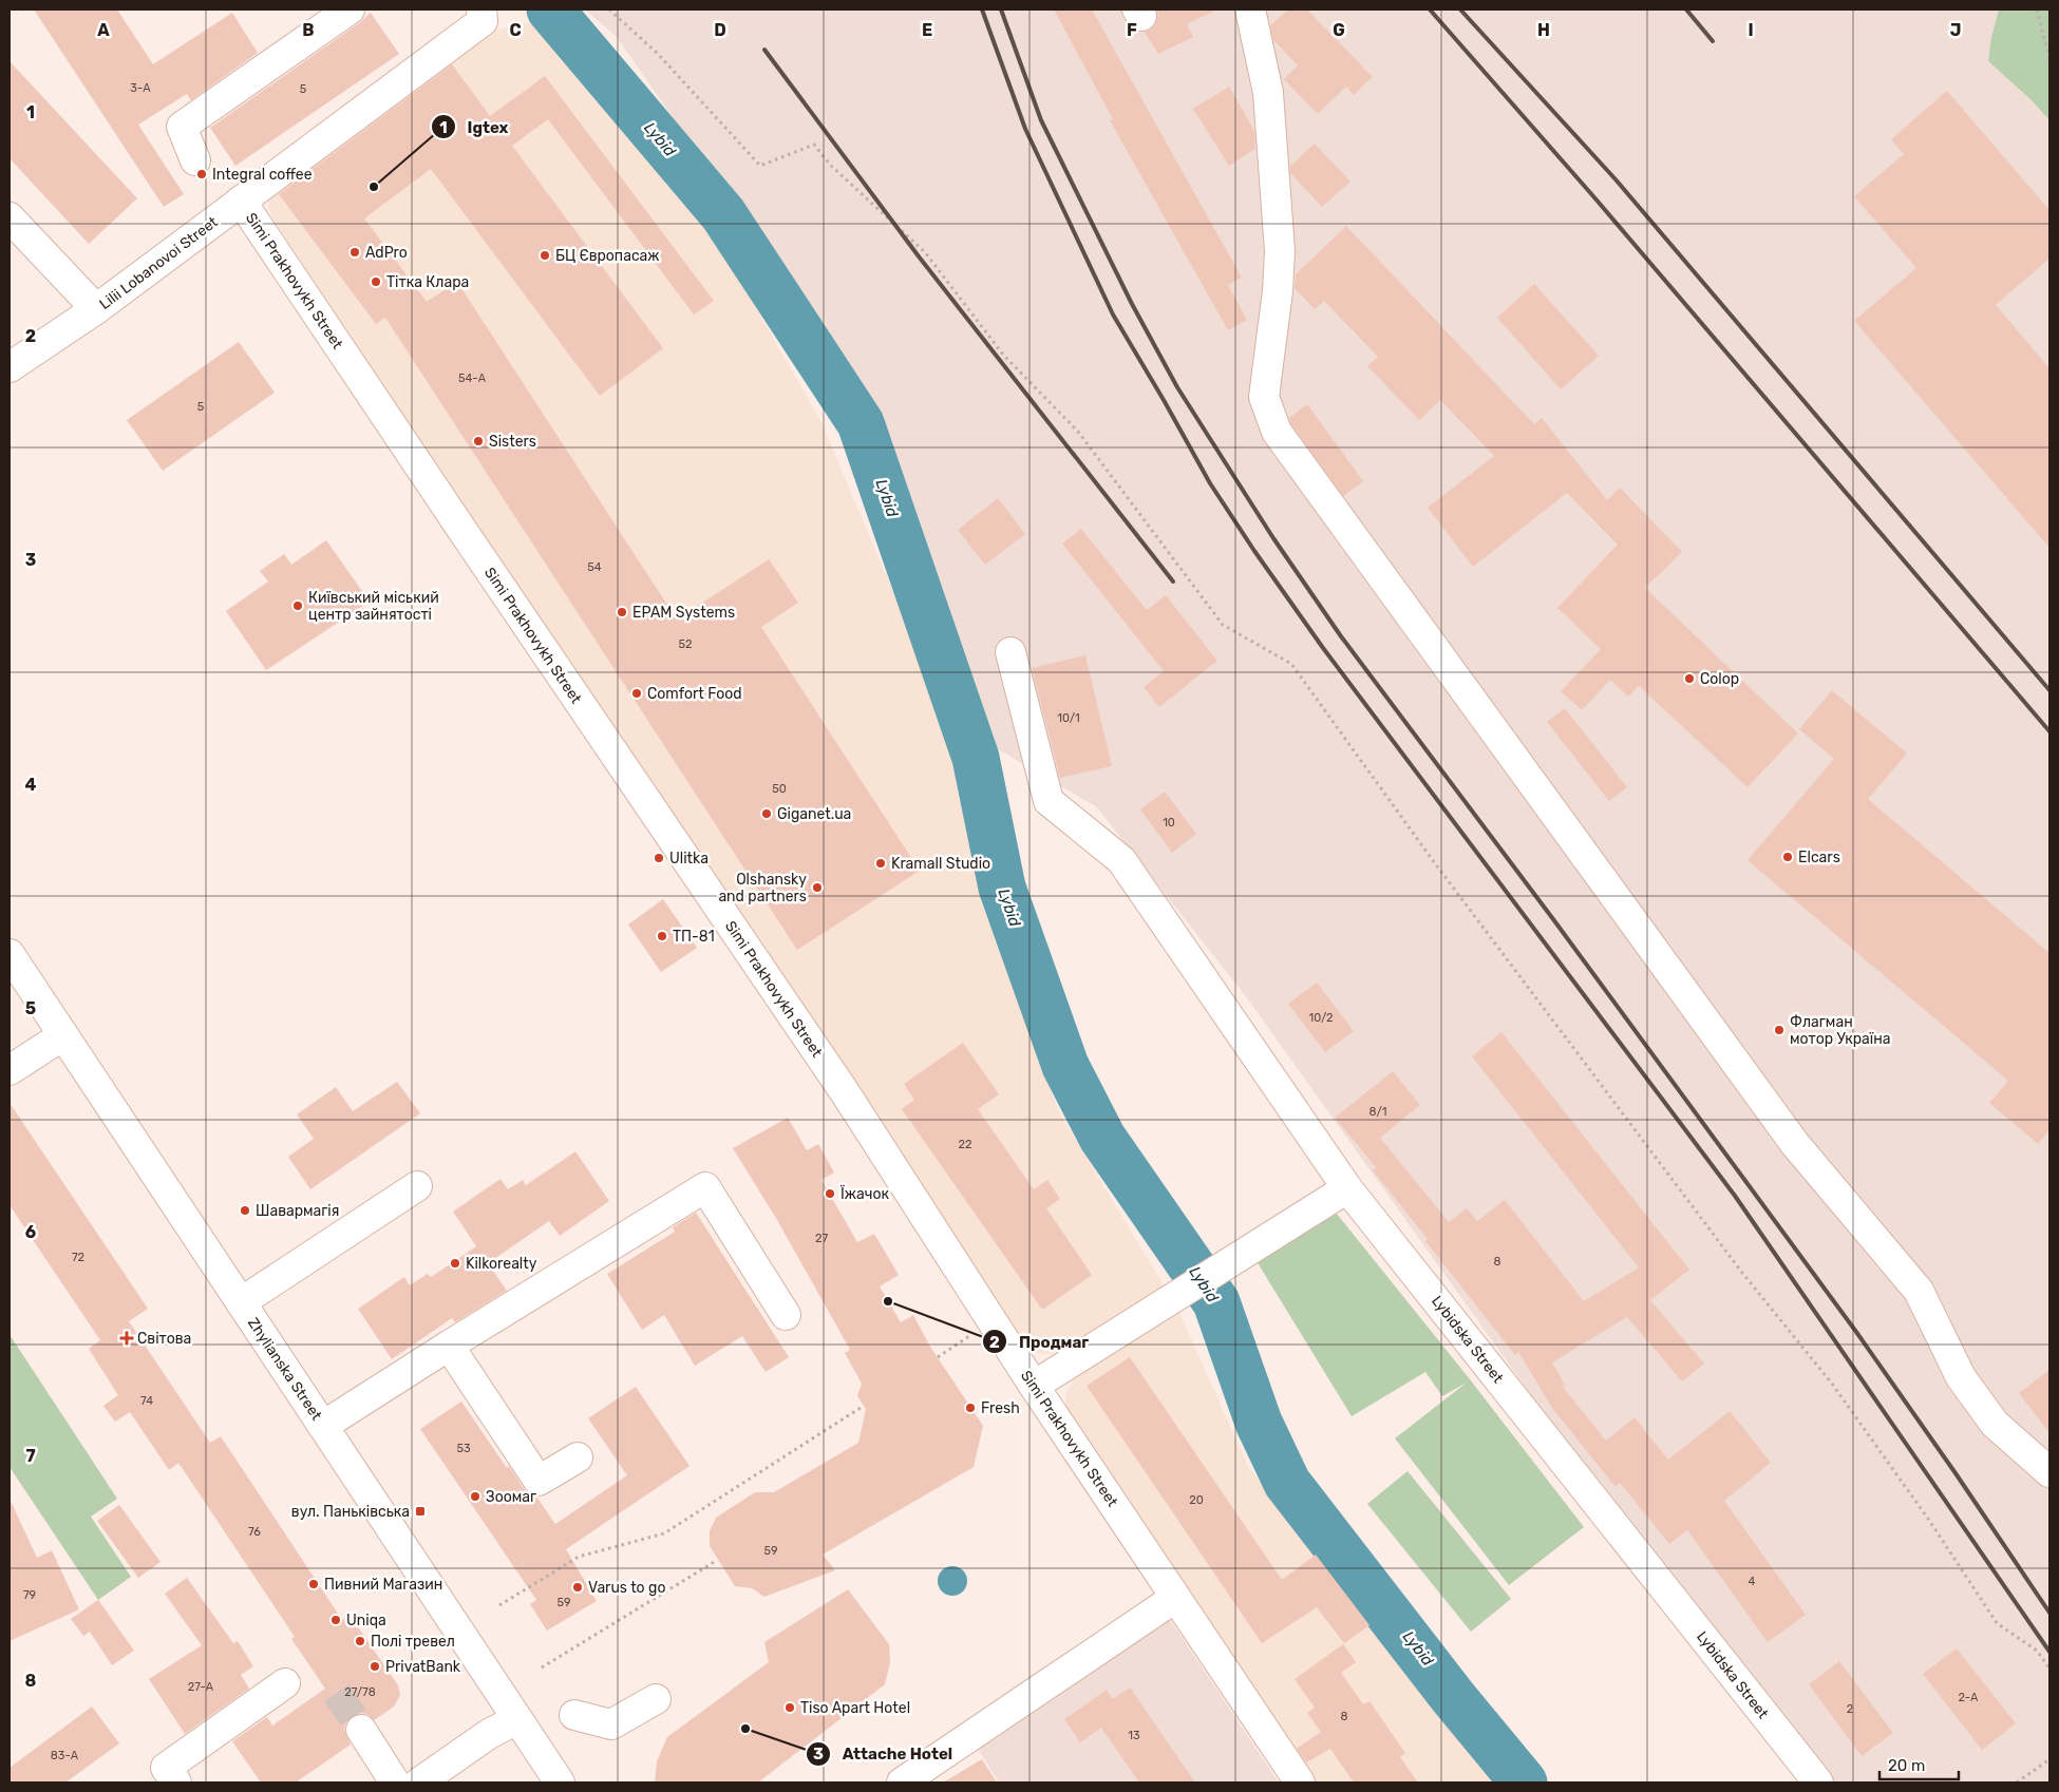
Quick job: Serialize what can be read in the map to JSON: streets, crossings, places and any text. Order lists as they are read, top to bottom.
{
  "streets": {
    "street": [
      "Lilii Lobanovoi Street",
      "Simi Prakhovykh Street",
      "Lybidska Street",
      "Zhylianska Street"
    ]
  },
  "crossings": [
    ["Lilii Lobanovoi Street", "Simi Prakhovykh Street"]
  ],
  "water": ["Lybid"],
  "places": {
    "other": [
      "Integral coffee",
      "Igtex",
      "AdPro",
      "БЦ Європасаж",
      "Тітка Клара",
      "Sisters",
      "Київський міський центр зайнятості",
      "EPAM Systems",
      "Colop",
      "Comfort Food",
      "Giganet.ua",
      "Elcars",
      "Ulitka",
      "Kramall Studio",
      "Olshansky and partners",
      "ТП-81",
      "Флагман мотор Україна",
      "Їжачок",
      "Шавармагія",
      "Kilkorealty",
      "Продмаг",
      "Fresh",
      "Зоомаг",
      "Пивний Магазин",
      "Varus to go",
      "Uniqa",
      "Полі тревел",
      "PrivatBank",
      "Tiso Apart Hotel",
      "Attache Hotel"
    ],
    "health": ["Світова"],
    "transit": ["вул. Паньківська"]
  },
  "house_numbers": [
    "3-А",
    "5",
    "54-А",
    "5",
    "54",
    "52",
    "10/1",
    "50",
    "10",
    "10/2",
    "8/1",
    "22",
    "27",
    "72",
    "8",
    "74",
    "53",
    "20",
    "76",
    "59",
    "4",
    "79",
    "59",
    "27-А",
    "27/78",
    "2-А",
    "2",
    "8",
    "13",
    "83-А"
  ],
  "scale_bar": "20 m",
  "grid": {
    "columns": [
      "A",
      "B",
      "C",
      "D",
      "E",
      "F",
      "G",
      "H",
      "I",
      "J"
    ],
    "rows": [
      "1",
      "2",
      "3",
      "4",
      "5",
      "6",
      "7",
      "8"
    ]
  }
}
